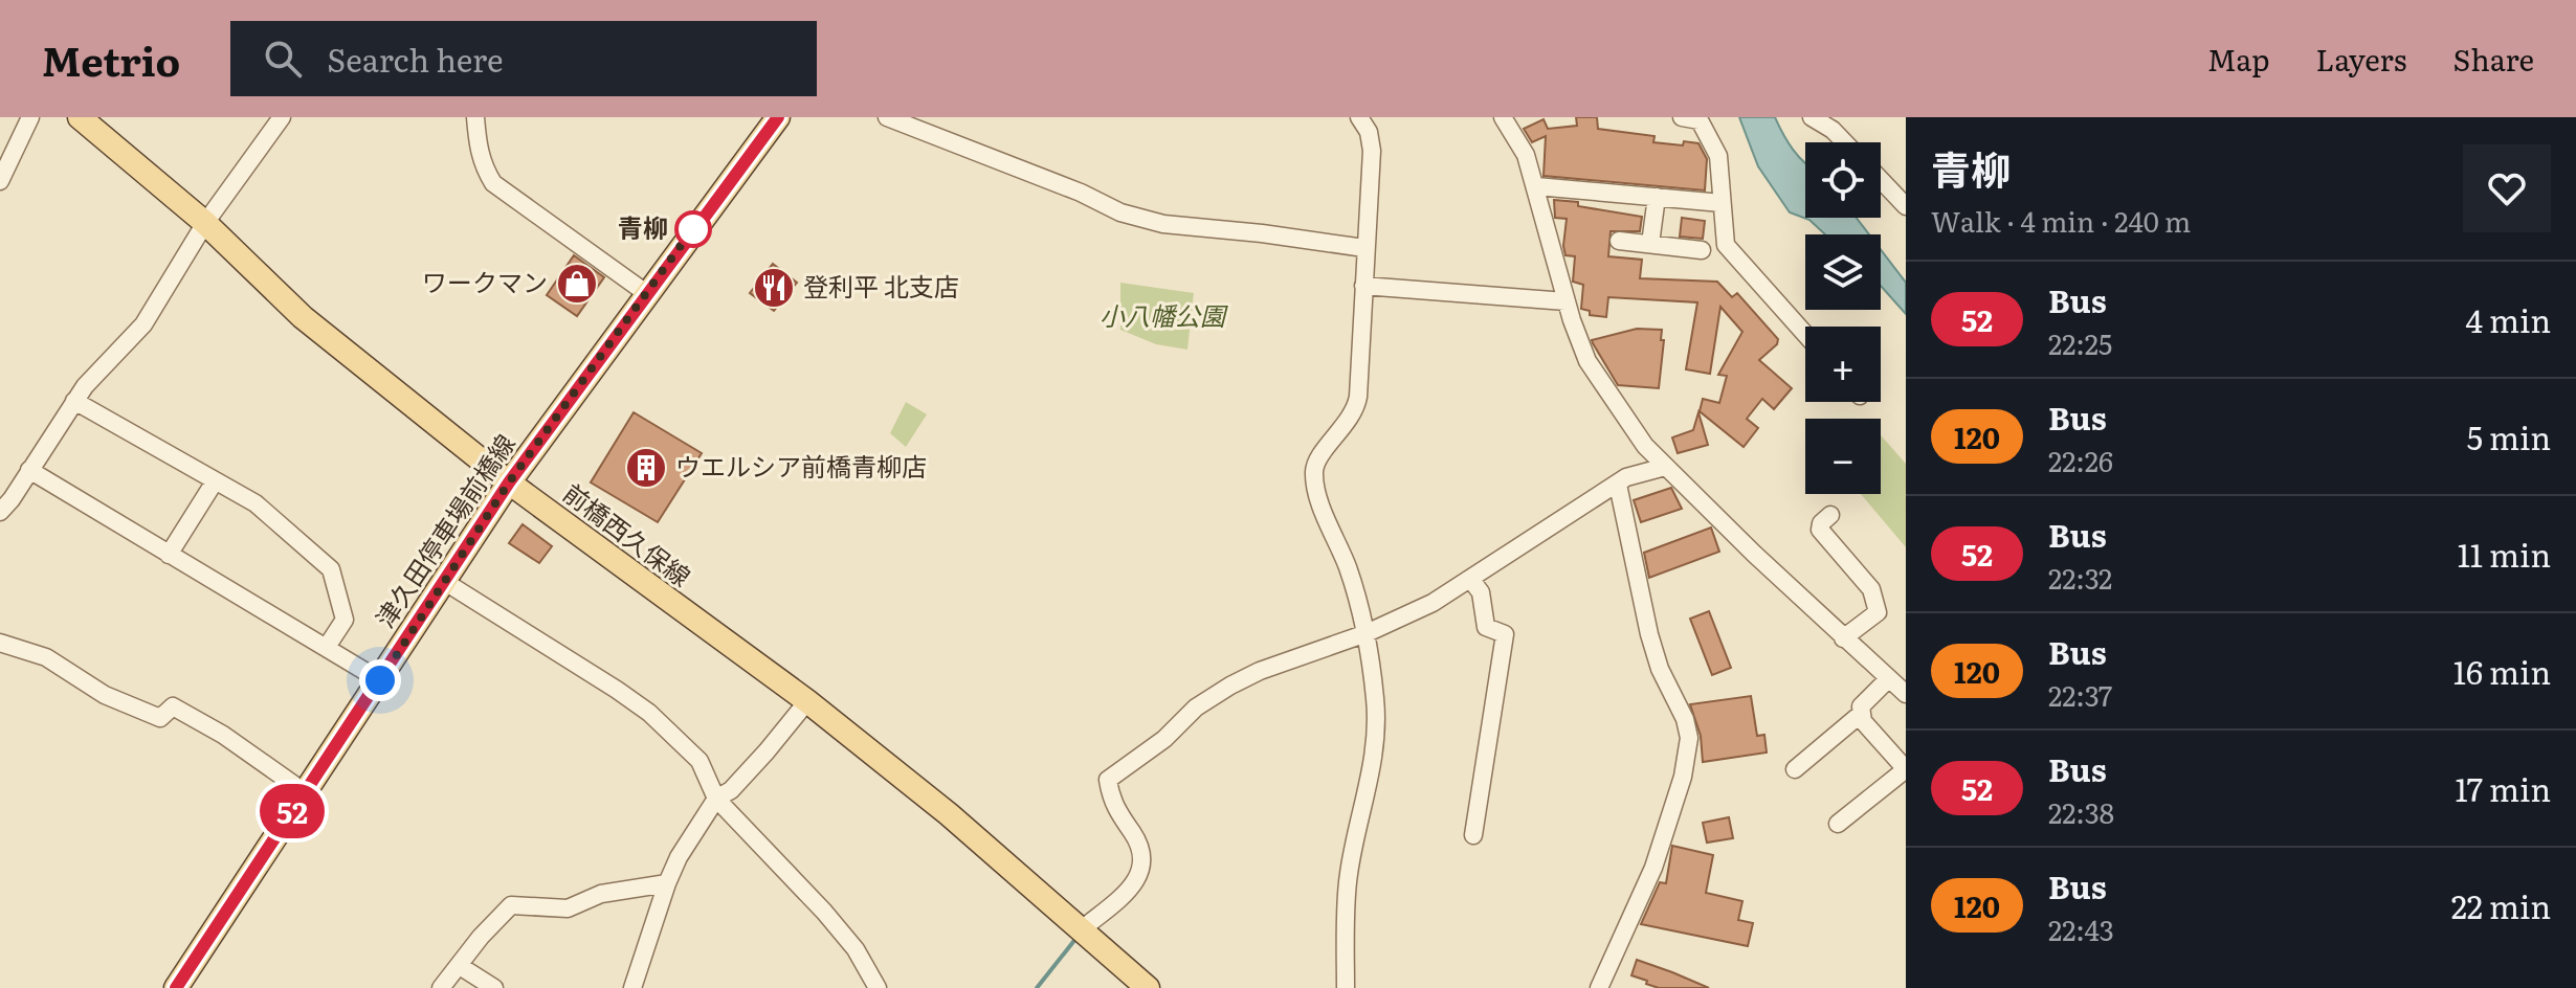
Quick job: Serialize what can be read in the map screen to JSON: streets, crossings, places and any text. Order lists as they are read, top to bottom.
{
  "streets": {
    "main road": ["津久田停車場前橋線", "前橋西久保線"]
  },
  "crossings": [
    ["津久田停車場前橋線", "前橋西久保線"]
  ],
  "parks": ["小八幡公園"],
  "places": {
    "other": ["青柳"],
    "shop": ["ワークマン"],
    "restaurant": ["登利平 北支店"],
    "building": ["ウエルシア前橋青柳店"]
  },
  "lines": ["bus line 52"],
  "page": {
    "header": "Metrio",
    "search": "Search here",
    "nav": ["Map", "Layers", "Share"],
    "on_map": "52",
    "heading": ["青柳", "Walk · 4 min · 240 m"],
    "map_buttons": ["+", "−"],
    "list": [
      {
        "mark": "52",
        "name": "Bus",
        "note": "22:25",
        "value": "4 min"
      },
      {
        "mark": "120",
        "name": "Bus",
        "note": "22:26",
        "value": "5 min"
      },
      {
        "mark": "52",
        "name": "Bus",
        "note": "22:32",
        "value": "11 min"
      },
      {
        "mark": "120",
        "name": "Bus",
        "note": "22:37",
        "value": "16 min"
      },
      {
        "mark": "52",
        "name": "Bus",
        "note": "22:38",
        "value": "17 min"
      },
      {
        "mark": "120",
        "name": "Bus",
        "note": "22:43",
        "value": "22 min"
      }
    ]
  }
}
